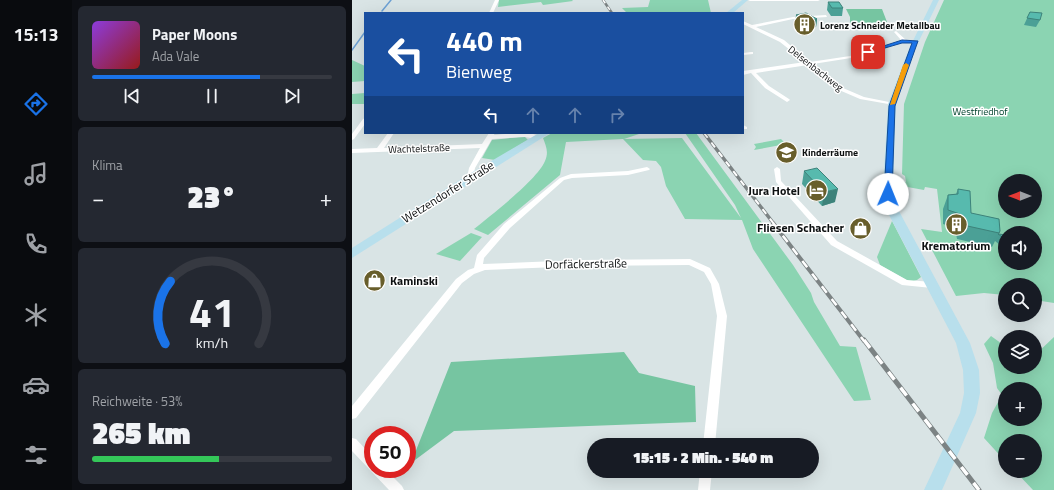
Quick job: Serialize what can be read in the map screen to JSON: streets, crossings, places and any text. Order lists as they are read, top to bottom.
{
  "streets": {
    "main road": ["Wetzendorfer Straße"],
    "street": ["Delsenbachweg", "Wachtelstraße", "Dorfäckerstraße"]
  },
  "parks": ["Westfriedhof"],
  "places": {
    "building": ["Lorenz Schneider Metallbau", "Krematorium"],
    "school or university": ["Kinderräume"],
    "hotel": ["Jura Hotel"],
    "shop": ["Fliesen Schacher", "Kaminski"]
  },
  "north": "left",
  "page": {
    "tabs": "15:13",
    "turn": ["440 m", "Bienweg"],
    "song": ["Paper Moons", "Ada Vale"],
    "tile": [
      "Klima",
      ["Reichweite · 53%", "265 km"]
    ],
    "map_buttons": ["+", "−"],
    "heat": ["−", "23°", "+"],
    "limit": "50",
    "trip": "15:15 · 2 Min. · 540 m",
    "gauge": ["41", "km/h"]
  }
}
